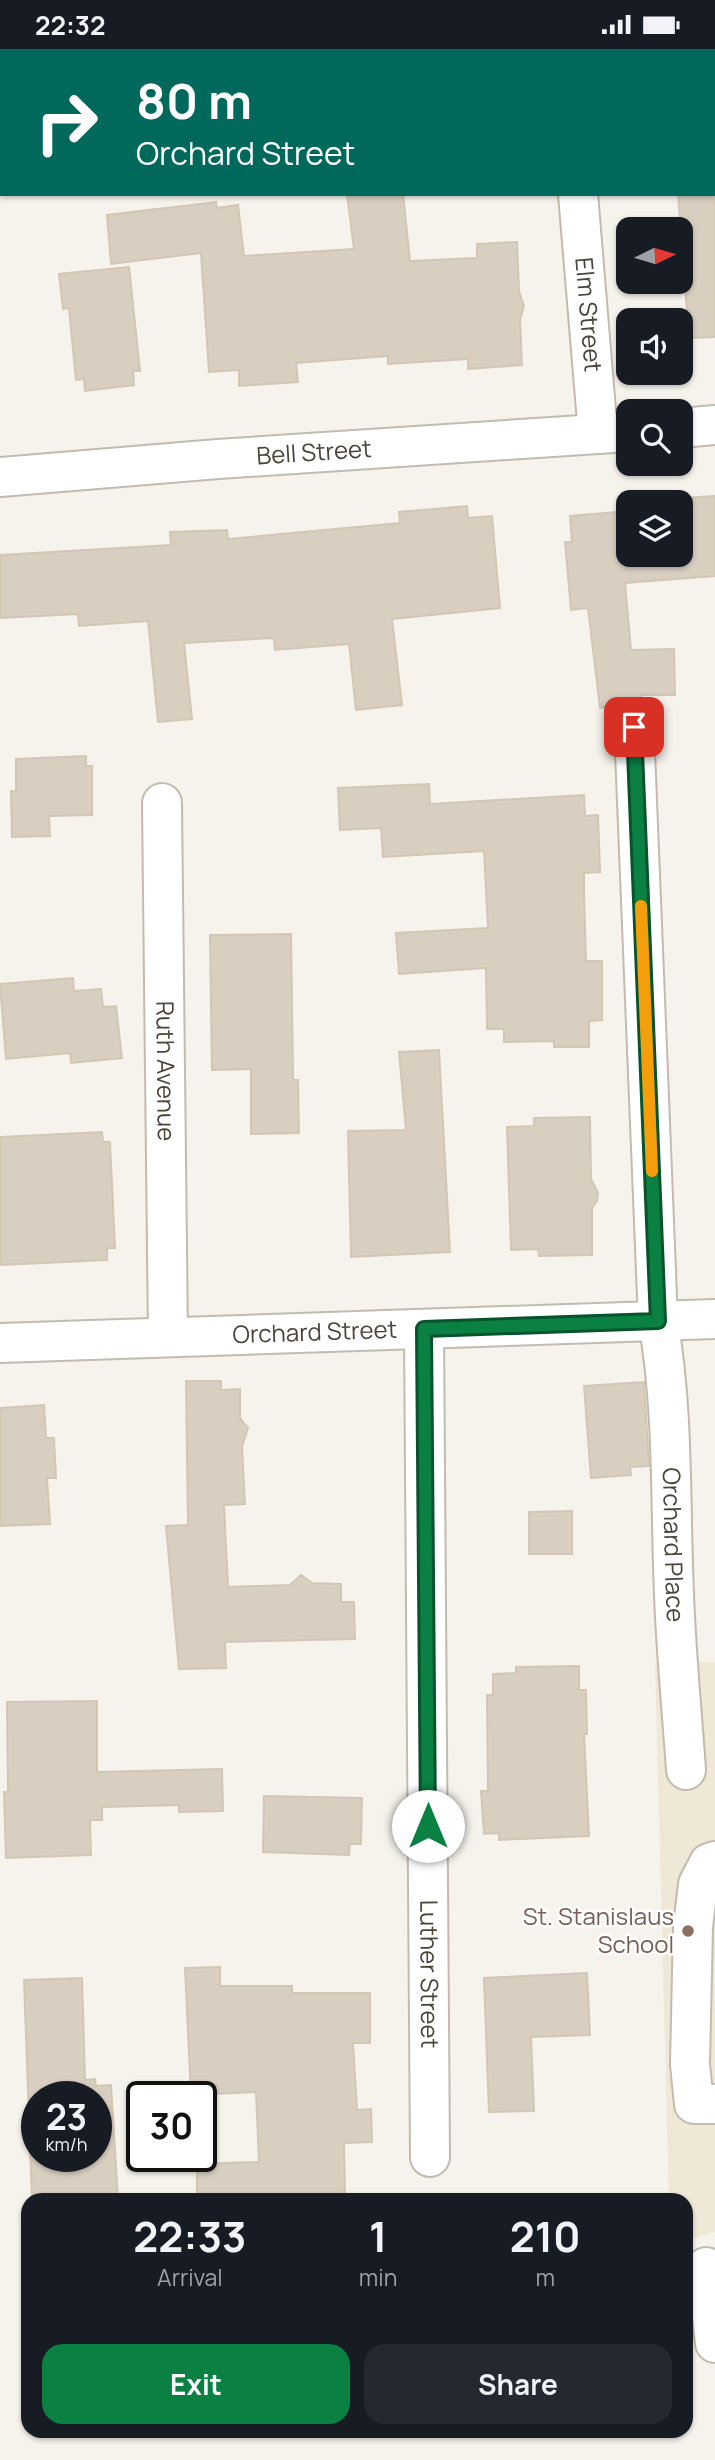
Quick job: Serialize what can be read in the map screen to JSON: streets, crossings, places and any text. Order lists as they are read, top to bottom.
{
  "streets": {
    "street": [
      "Elm Street",
      "Bell Street",
      "Ruth Avenue",
      "Orchard Street",
      "Orchard Place",
      "Luther Street"
    ]
  },
  "crossings": [
    ["Elm Street", "Bell Street"],
    ["Ruth Avenue", "Orchard Street"],
    ["Orchard Street", "Orchard Place"],
    ["Orchard Street", "Luther Street"]
  ],
  "places": ["St. Stanislaus School"],
  "north": "right",
  "page": {
    "status": "22:32",
    "turn": ["80 m", "Orchard Street"],
    "speed": "23 km/h",
    "limit": "30",
    "eta": [
      "22:33",
      "Arrival",
      "1",
      "min",
      "210",
      "m"
    ],
    "buttons": ["Exit", "Share"]
  }
}
